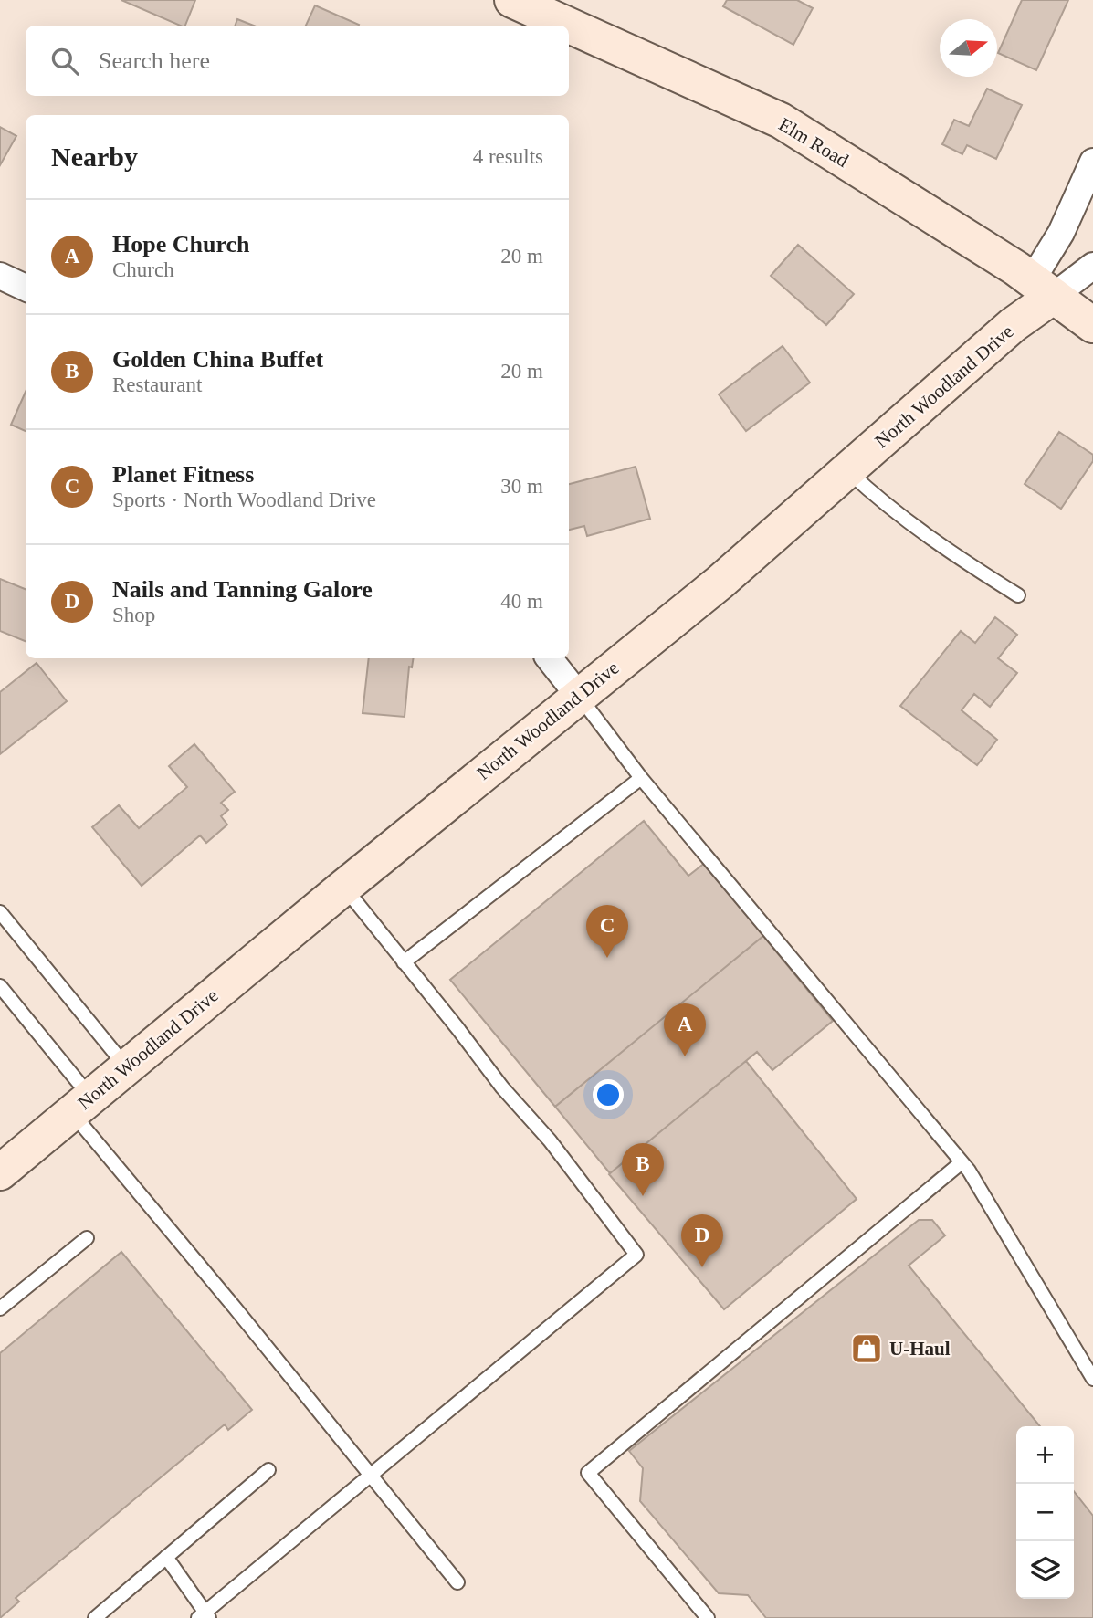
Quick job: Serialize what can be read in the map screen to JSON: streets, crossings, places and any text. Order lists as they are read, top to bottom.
{
  "streets": {
    "street": ["Elm Road", "North Woodland Drive"]
  },
  "crossings": [
    ["Elm Road", "North Woodland Drive"]
  ],
  "places": {
    "shop": ["U-Haul"]
  },
  "north": "right",
  "page": {
    "search": "Search here",
    "heading": ["Nearby", "4 results"],
    "list": [
      {
        "mark": "A",
        "name": "Hope Church",
        "note": "Church",
        "value": "20 m"
      },
      {
        "mark": "B",
        "name": "Golden China Buffet",
        "note": "Restaurant",
        "value": "20 m"
      },
      {
        "mark": "C",
        "name": "Planet Fitness",
        "note": "Sports · North Woodland Drive",
        "value": "30 m"
      },
      {
        "mark": "D",
        "name": "Nails and Tanning Galore",
        "note": "Shop",
        "value": "40 m"
      }
    ],
    "pins": [
      "C",
      "A",
      "B",
      "D"
    ],
    "map_buttons": ["+", "−"]
  }
}
